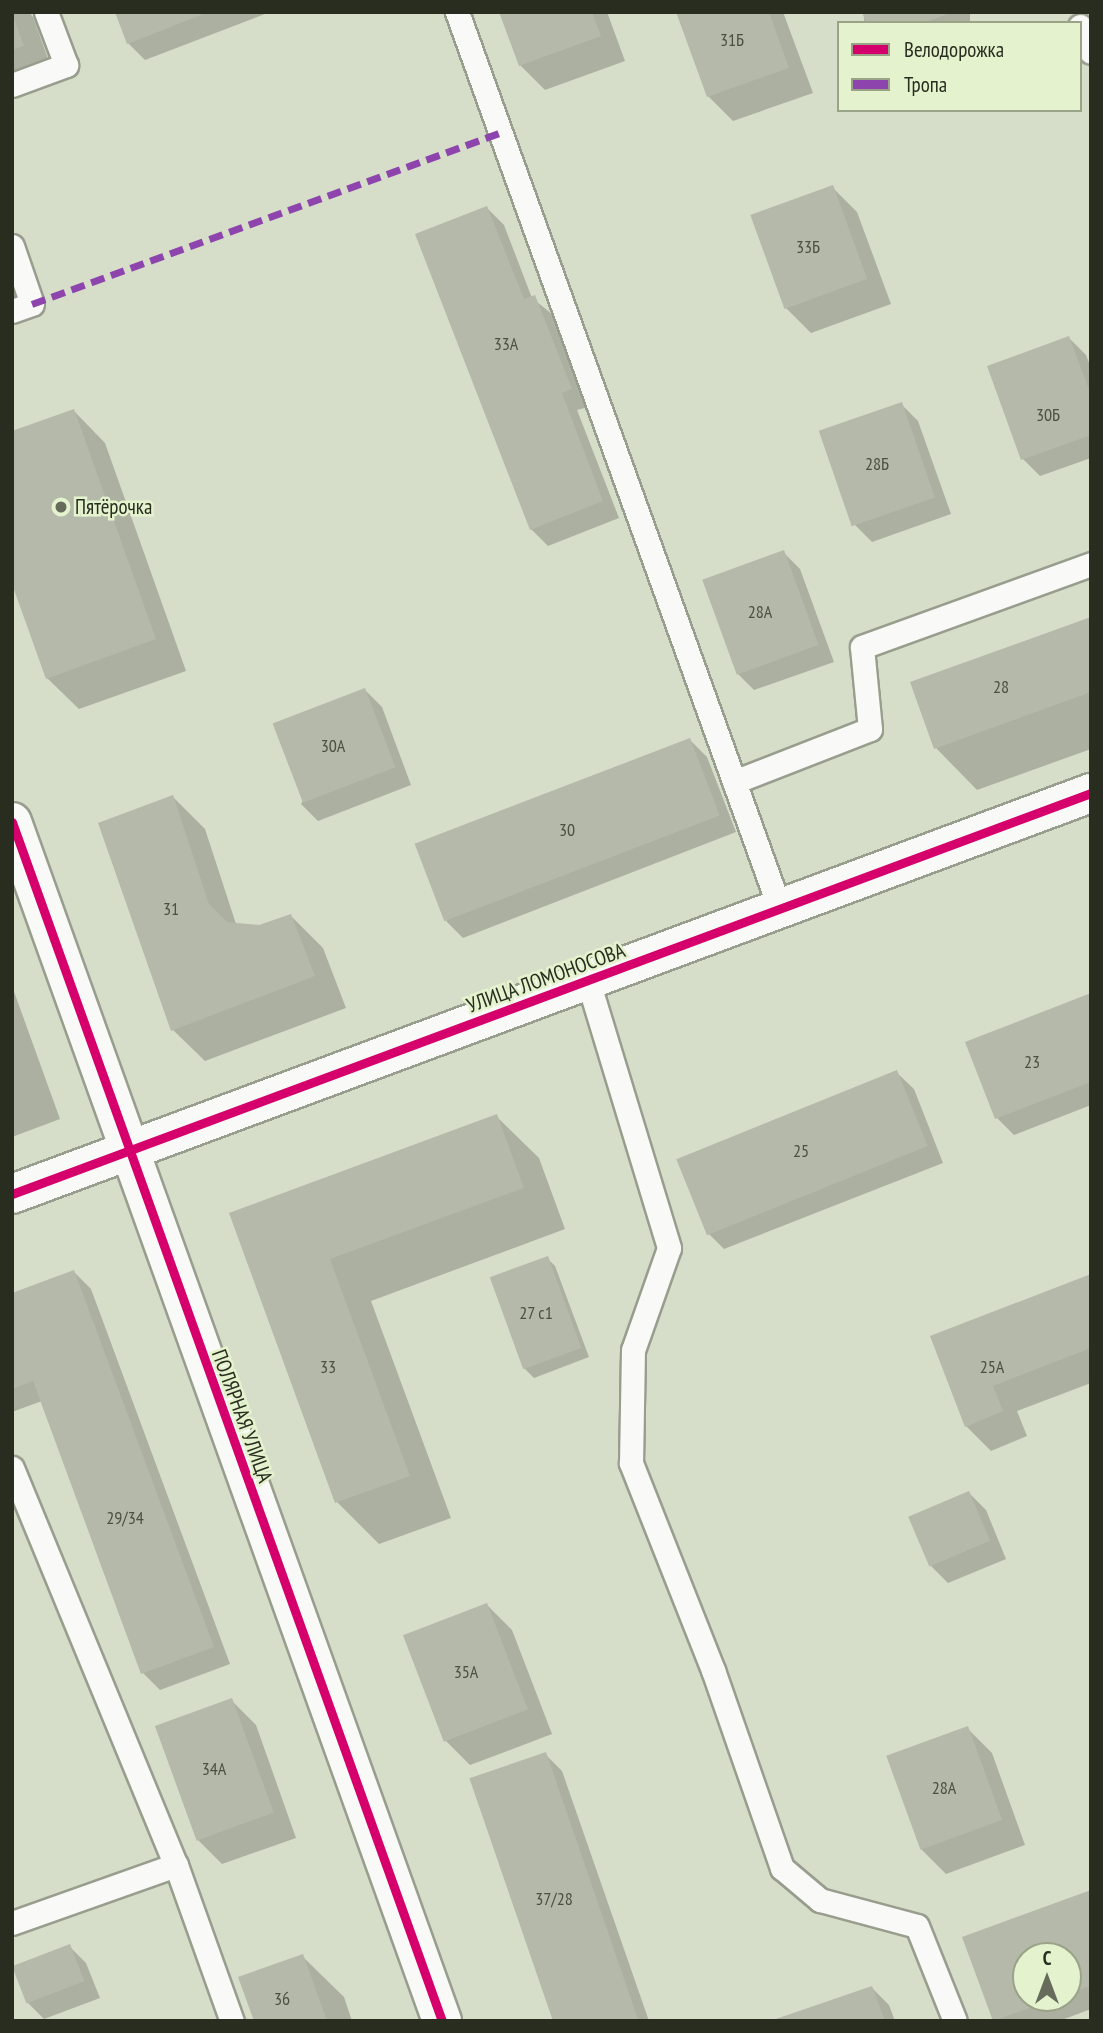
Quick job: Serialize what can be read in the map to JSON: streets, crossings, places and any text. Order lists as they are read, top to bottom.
{
  "streets": {
    "street": ["УЛИЦА ЛОМОНОСОВА", "ПОЛЯРНАЯ УЛИЦА"]
  },
  "crossings": [
    ["УЛИЦА ЛОМОНОСОВА", "ПОЛЯРНАЯ УЛИЦА"]
  ],
  "places": ["Пятёрочка"],
  "house_numbers": [
    "31Б",
    "33Б",
    "33А",
    "30Б",
    "28Б",
    "28А",
    "28",
    "30А",
    "30",
    "31",
    "23",
    "25",
    "27 с1",
    "33",
    "25А",
    "29/34",
    "35А",
    "34А",
    "28А",
    "37/28",
    "36"
  ],
  "legend": ["Велодорожка", "Тропа"],
  "north": "top"
}
